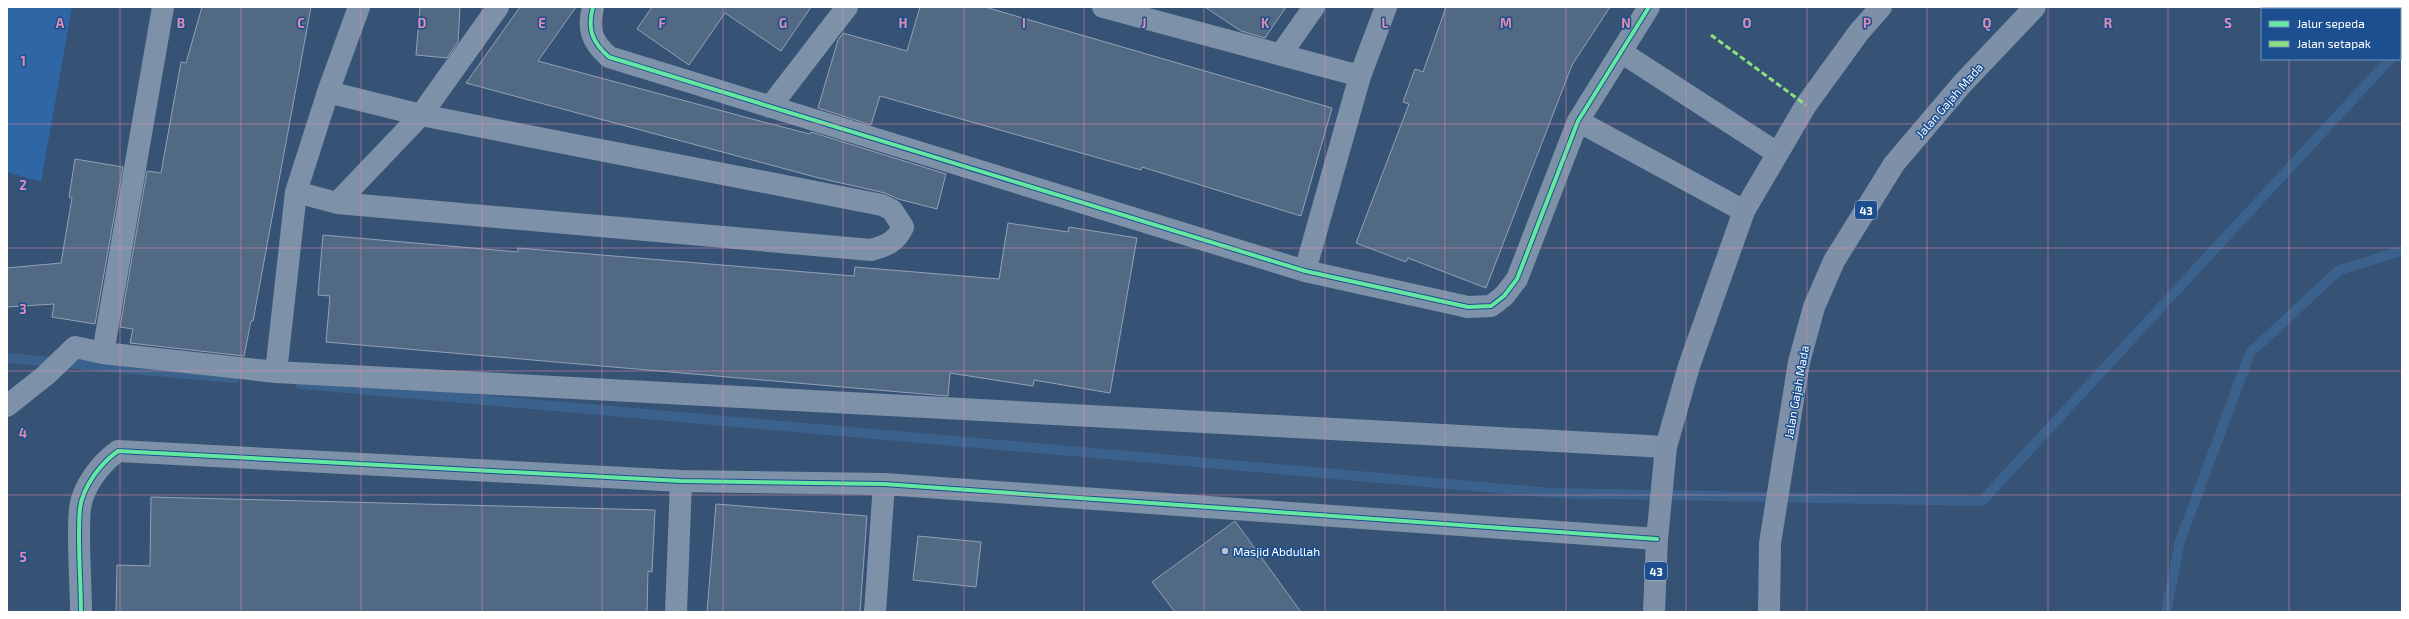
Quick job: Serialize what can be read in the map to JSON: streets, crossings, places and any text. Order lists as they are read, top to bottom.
{
  "streets": {
    "highway": ["Jalan Gajah Mada", "43"]
  },
  "places": ["Masjid Abdullah"],
  "legend": ["Jalur sepeda", "Jalan setapak"],
  "grid": {
    "columns": [
      "A",
      "B",
      "C",
      "D",
      "E",
      "F",
      "G",
      "H",
      "I",
      "J",
      "K",
      "L",
      "M",
      "N",
      "O",
      "P",
      "Q",
      "R",
      "S"
    ],
    "rows": [
      "1",
      "2",
      "3",
      "4",
      "5"
    ]
  }
}
